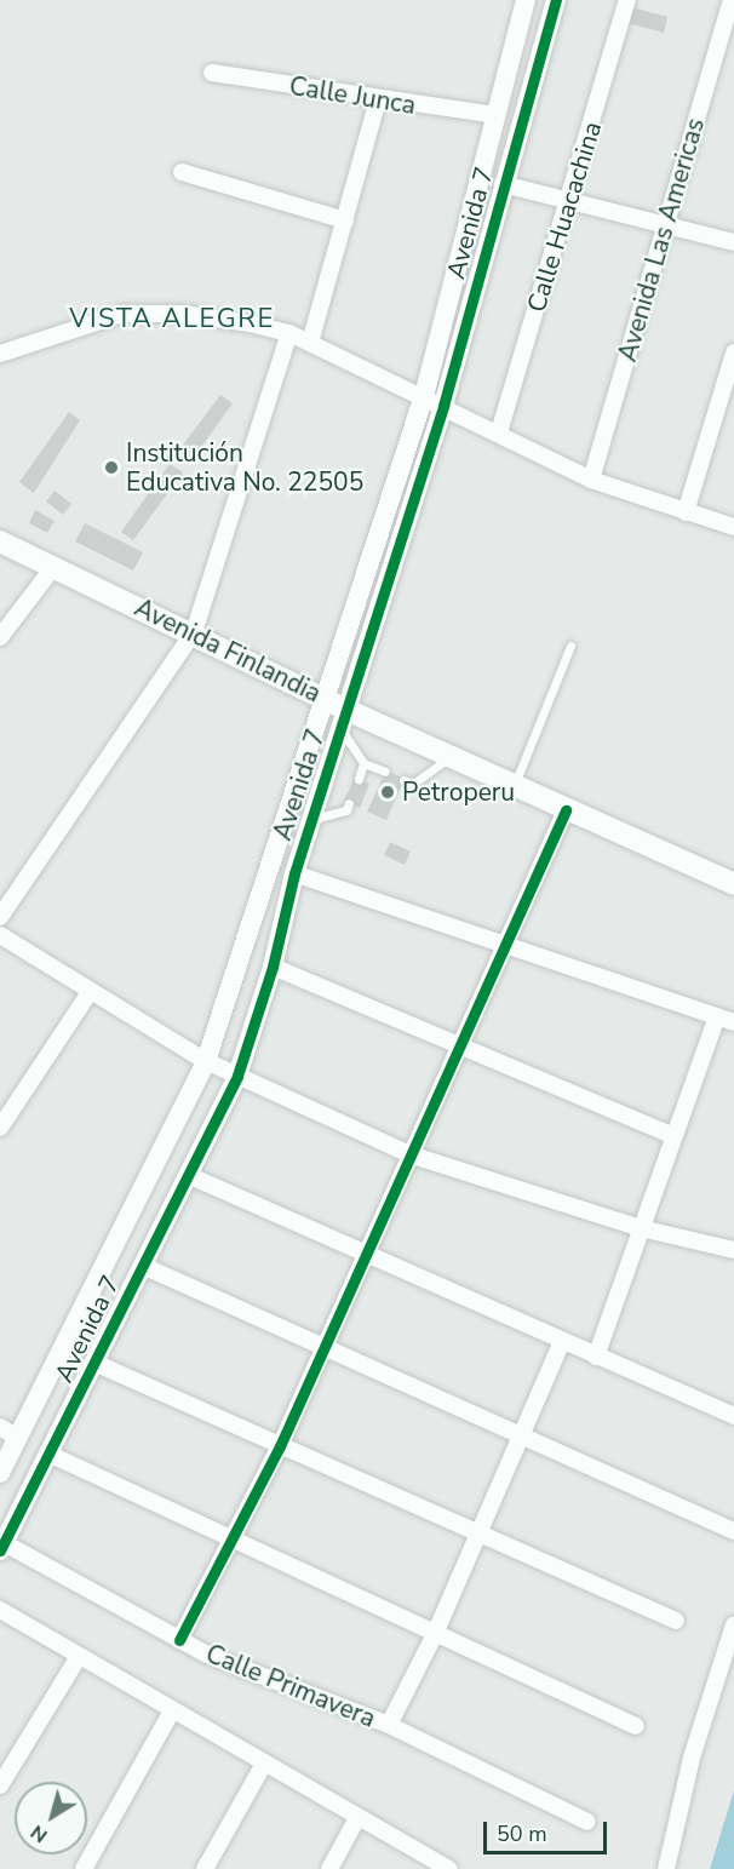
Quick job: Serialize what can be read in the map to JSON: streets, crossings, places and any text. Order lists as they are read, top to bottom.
{
  "streets": {
    "main road": ["Avenida Finlandia"],
    "street": [
      "Calle Junca",
      "Calle Huacachina",
      "Avenida 7",
      "Avenida Las Americas",
      "Calle Primavera"
    ]
  },
  "crossings": [
    ["Calle Junca", "Avenida 7"],
    ["Avenida 7", "Avenida Finlandia"],
    ["Avenida 7", "Calle Primavera"]
  ],
  "districts": ["VISTA ALEGRE"],
  "places": ["Institución Educativa No. 22505", "Petroperu"],
  "scale_bar": "50 m",
  "north": "bottom left"
}
